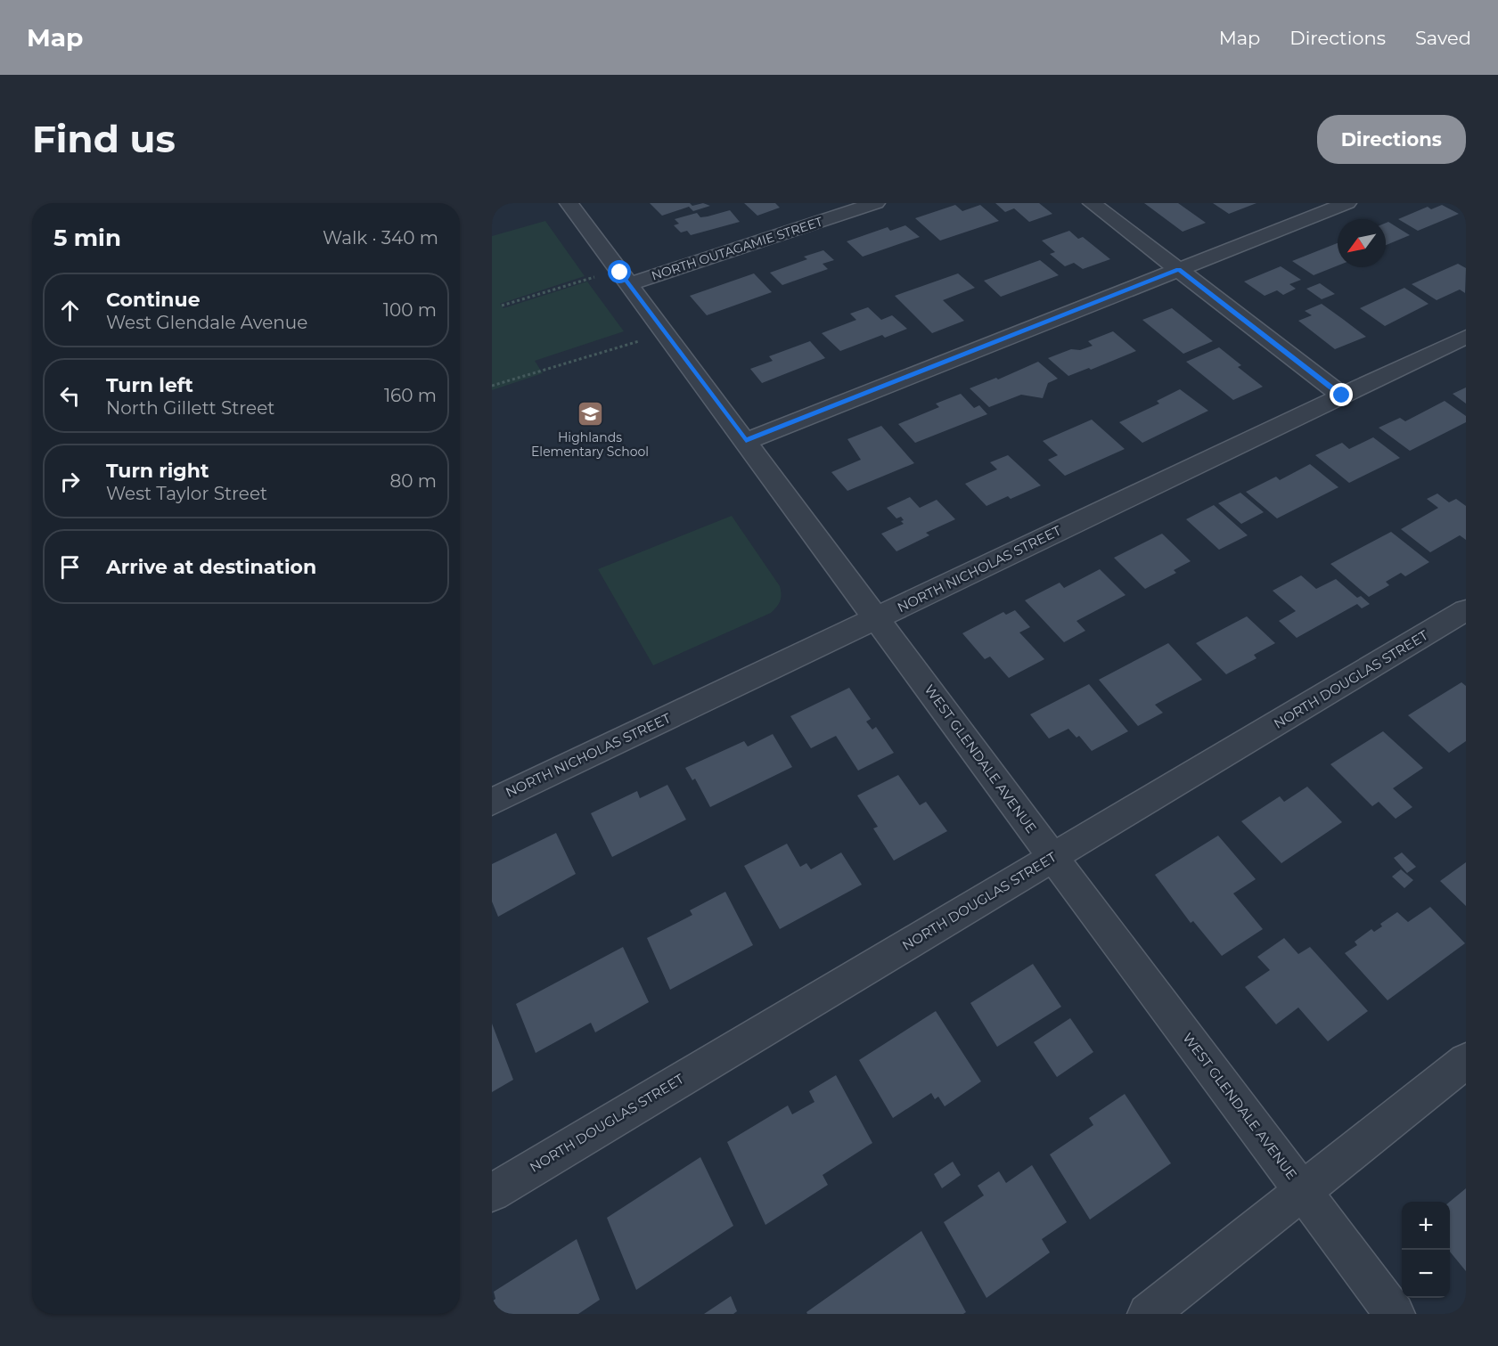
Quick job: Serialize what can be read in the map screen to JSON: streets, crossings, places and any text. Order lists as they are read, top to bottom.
{
  "streets": {
    "street": [
      "NORTH OUTAGAMIE STREET",
      "NORTH NICHOLAS STREET",
      "NORTH DOUGLAS STREET",
      "WEST GLENDALE AVENUE"
    ]
  },
  "crossings": [
    ["NORTH OUTAGAMIE STREET", "WEST GLENDALE AVENUE"],
    ["NORTH NICHOLAS STREET", "WEST GLENDALE AVENUE"],
    ["NORTH DOUGLAS STREET", "WEST GLENDALE AVENUE"]
  ],
  "places": {
    "school or university": ["Highlands Elementary School"]
  },
  "north": "bottom left",
  "page": {
    "header": "Map",
    "nav": ["Map", "Directions", "Saved"],
    "buttons": "Directions",
    "title": "Find us",
    "heading": ["5 min", "Walk · 340 m"],
    "list": [
      ["Continue", "West Glendale Avenue", "100 m"],
      ["Turn left", "North Gillett Street", "160 m"],
      ["Turn right", "West Taylor Street", "80 m"],
      "Arrive at destination"
    ],
    "map_buttons": ["+", "−"]
  }
}
